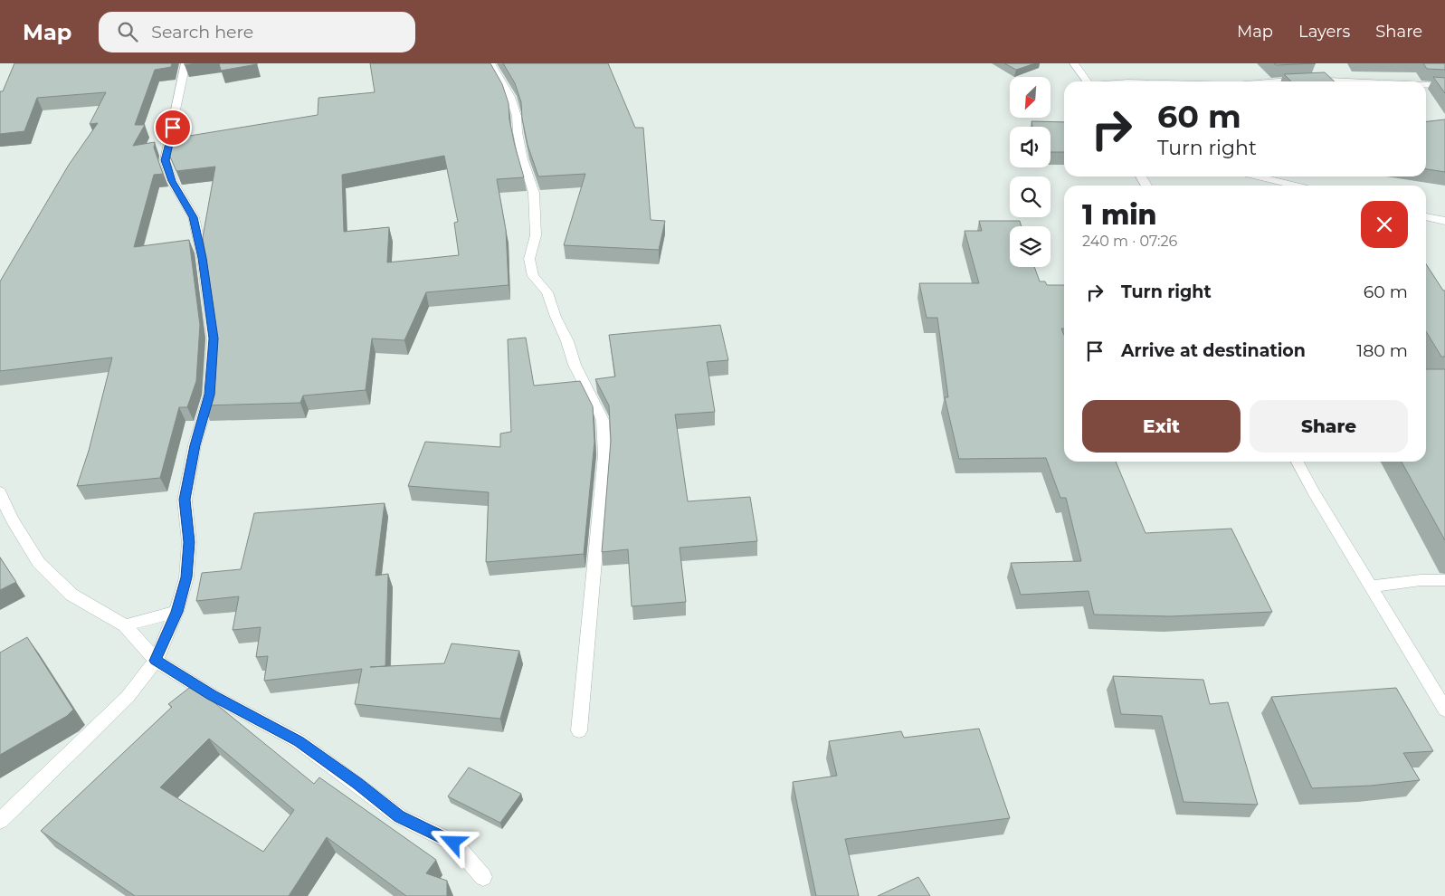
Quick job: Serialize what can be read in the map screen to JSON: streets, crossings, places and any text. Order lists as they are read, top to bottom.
{
  "north": "bottom left",
  "page": {
    "header": "Map",
    "search": "Search here",
    "nav": ["Map", "Layers", "Share"],
    "turn": ["60 m", "Turn right"],
    "heading": ["1 min", "240 m · 07:26"],
    "list": [
      {
        "name": "Turn right",
        "value": "60 m"
      },
      {
        "name": "Arrive at destination",
        "value": "180 m"
      }
    ],
    "buttons": ["Exit", "Share"]
  }
}
